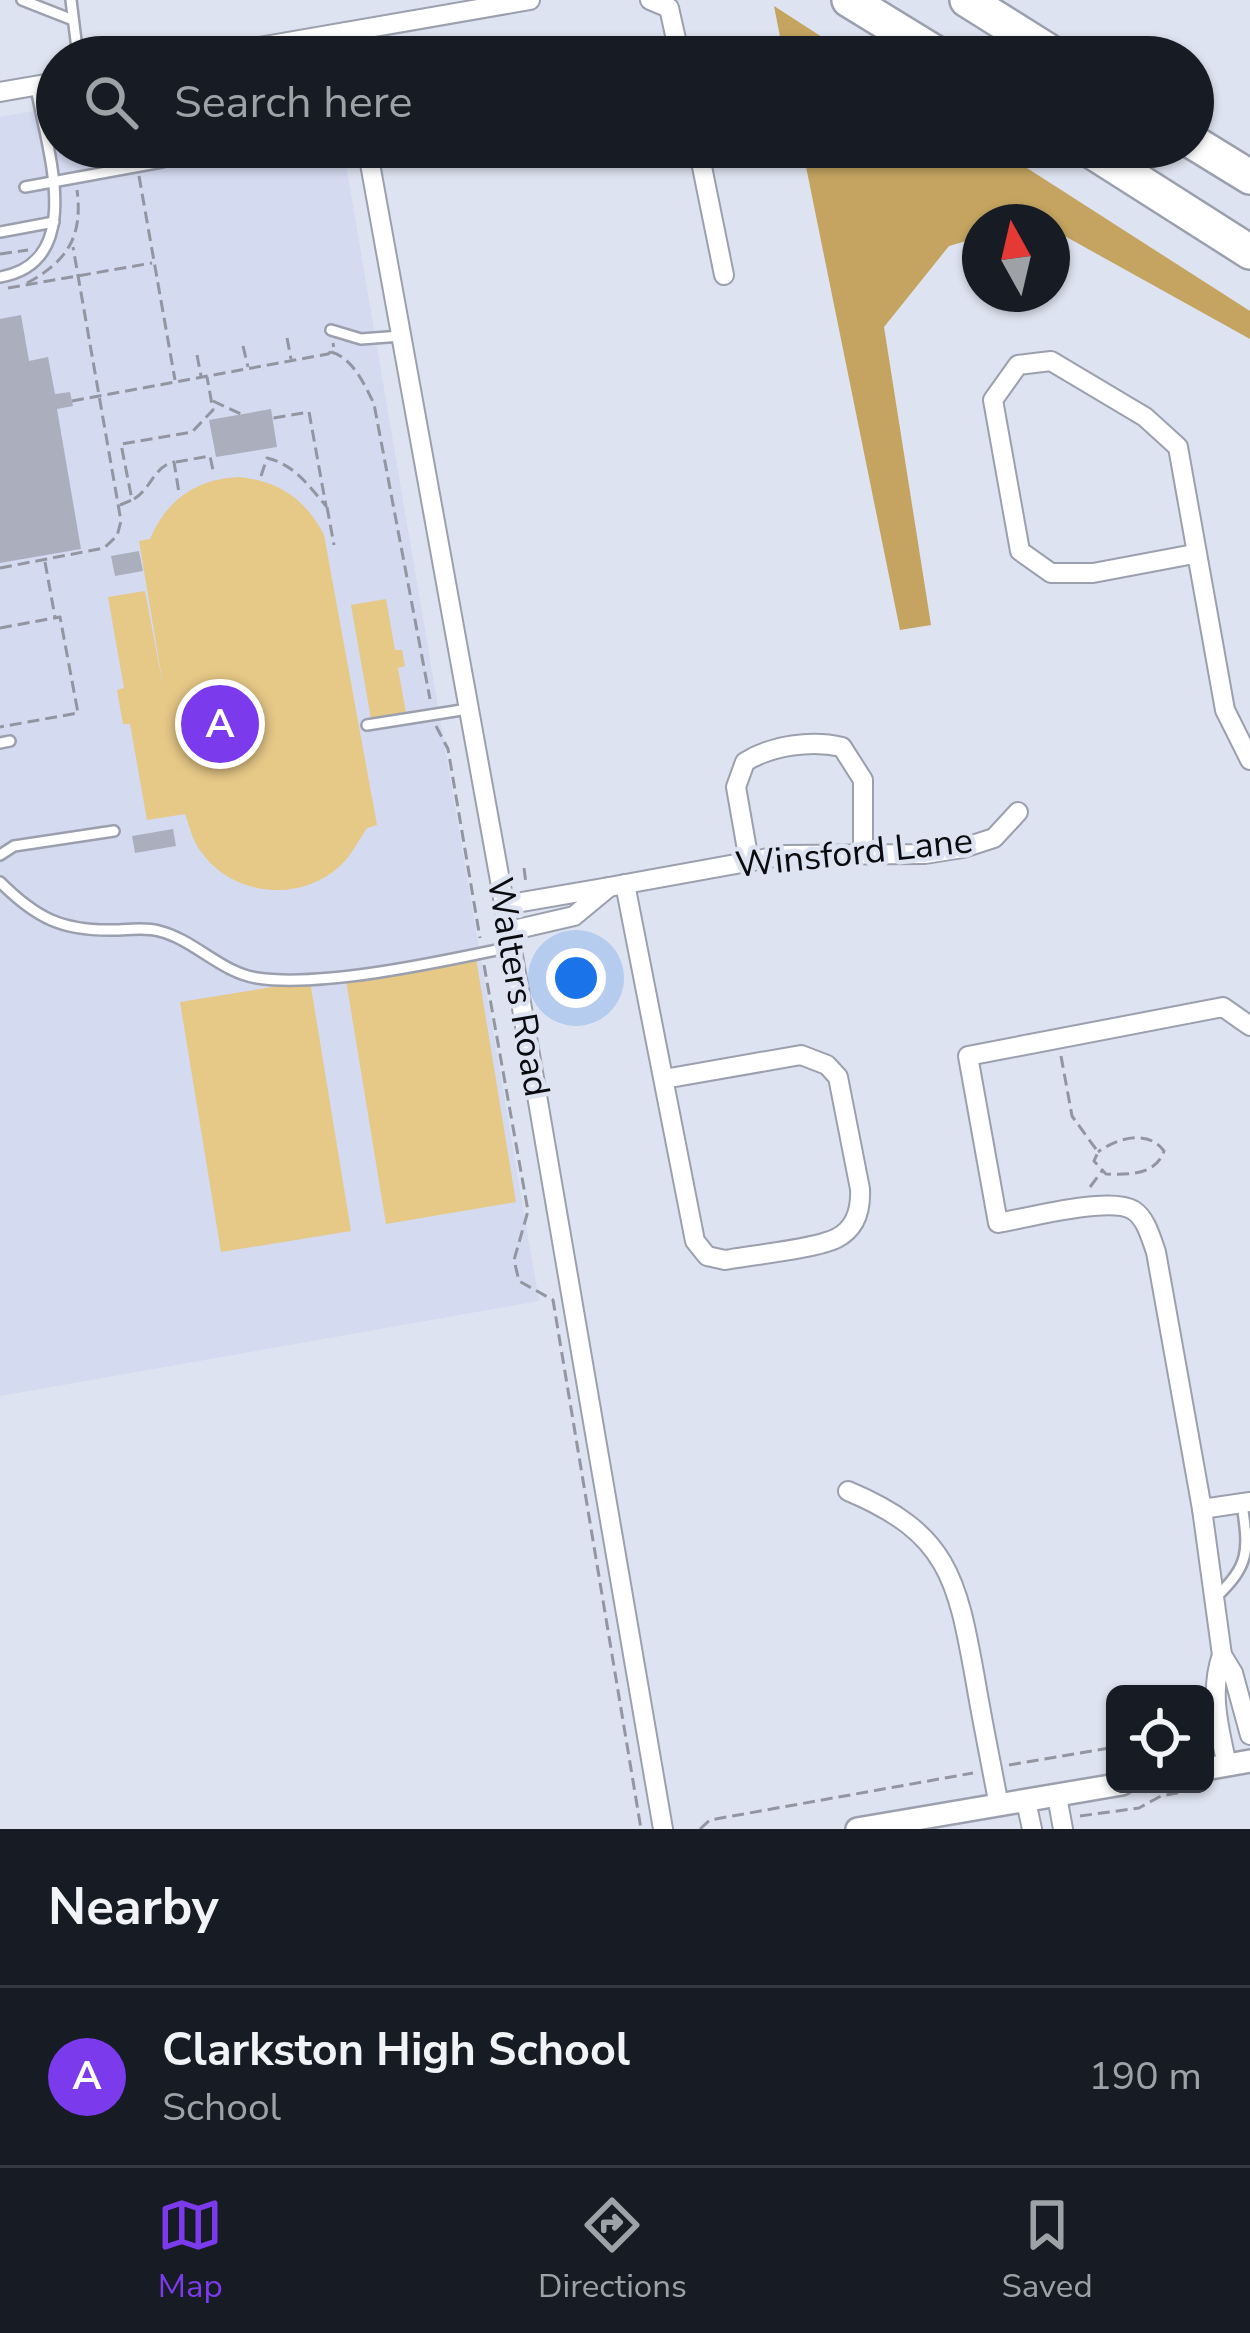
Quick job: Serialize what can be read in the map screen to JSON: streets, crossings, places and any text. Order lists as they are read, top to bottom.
{
  "streets": {
    "street": ["Winsford Lane", "Walters Road"]
  },
  "crossings": [
    ["Winsford Lane", "Walters Road"]
  ],
  "north": "top",
  "page": {
    "search": "Search here",
    "pins": "A",
    "heading": "Nearby",
    "list": [
      {
        "mark": "A",
        "name": "Clarkston High School",
        "note": "School",
        "value": "190 m"
      }
    ],
    "nav": ["Map", "Directions", "Saved"]
  }
}
